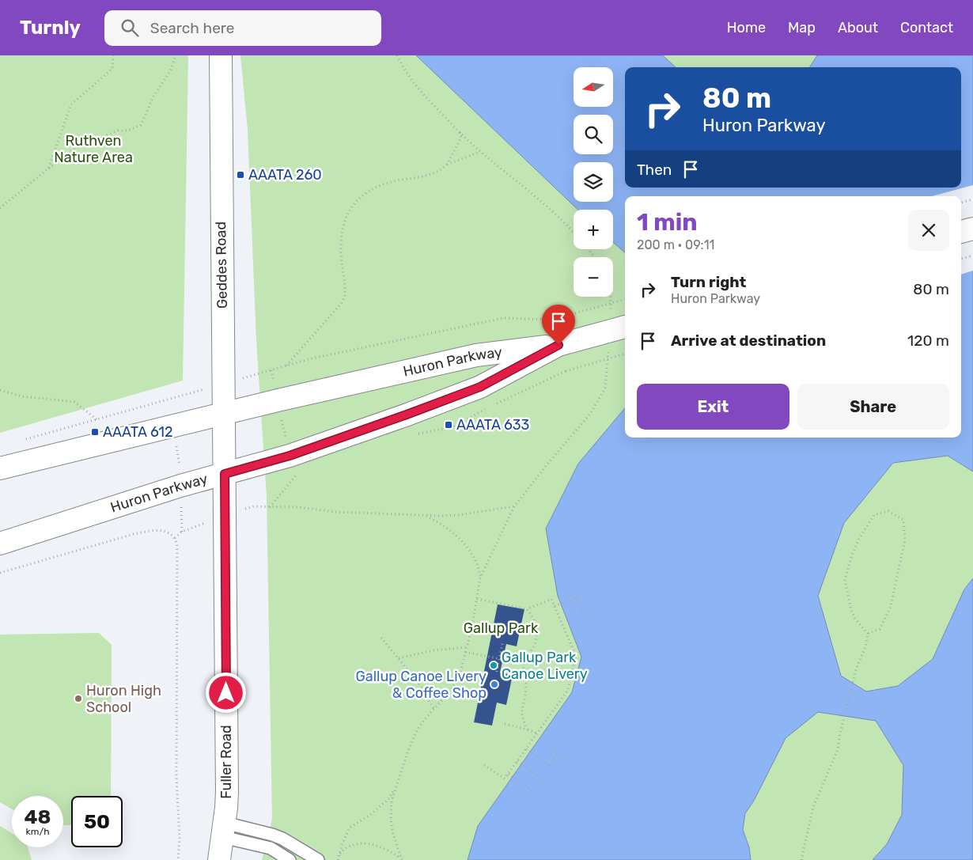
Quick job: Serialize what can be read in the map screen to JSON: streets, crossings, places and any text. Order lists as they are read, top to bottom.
{
  "streets": {
    "main road": ["Geddes Road", "Huron Parkway", "Fuller Road"]
  },
  "crossings": [
    ["Geddes Road", "Huron Parkway"],
    ["Geddes Road", "Fuller Road"],
    ["Huron Parkway", "Fuller Road"]
  ],
  "parks": ["Ruthven Nature Area", "Gallup Park"],
  "places": {
    "transit": ["AAATA 260", "AAATA 633", "AAATA 612"],
    "other": ["Gallup Park Canoe Livery", "Gallup Canoe Livery & Coffee Shop", "Huron High School"]
  },
  "north": "left",
  "page": {
    "header": "Turnly",
    "search": "Search here",
    "nav": [
      "Home",
      "Map",
      "About",
      "Contact"
    ],
    "map_buttons": ["+", "−"],
    "turn": ["80 m", "Huron Parkway"],
    "then": "Then",
    "heading": ["1 min", "200 m · 09:11"],
    "list": [
      {
        "name": "Turn right",
        "note": "Huron Parkway",
        "value": "80 m"
      },
      {
        "name": "Arrive at destination",
        "value": "120 m"
      }
    ],
    "buttons": ["Exit", "Share"],
    "speed": "48 km/h",
    "limit": "50"
  }
}
